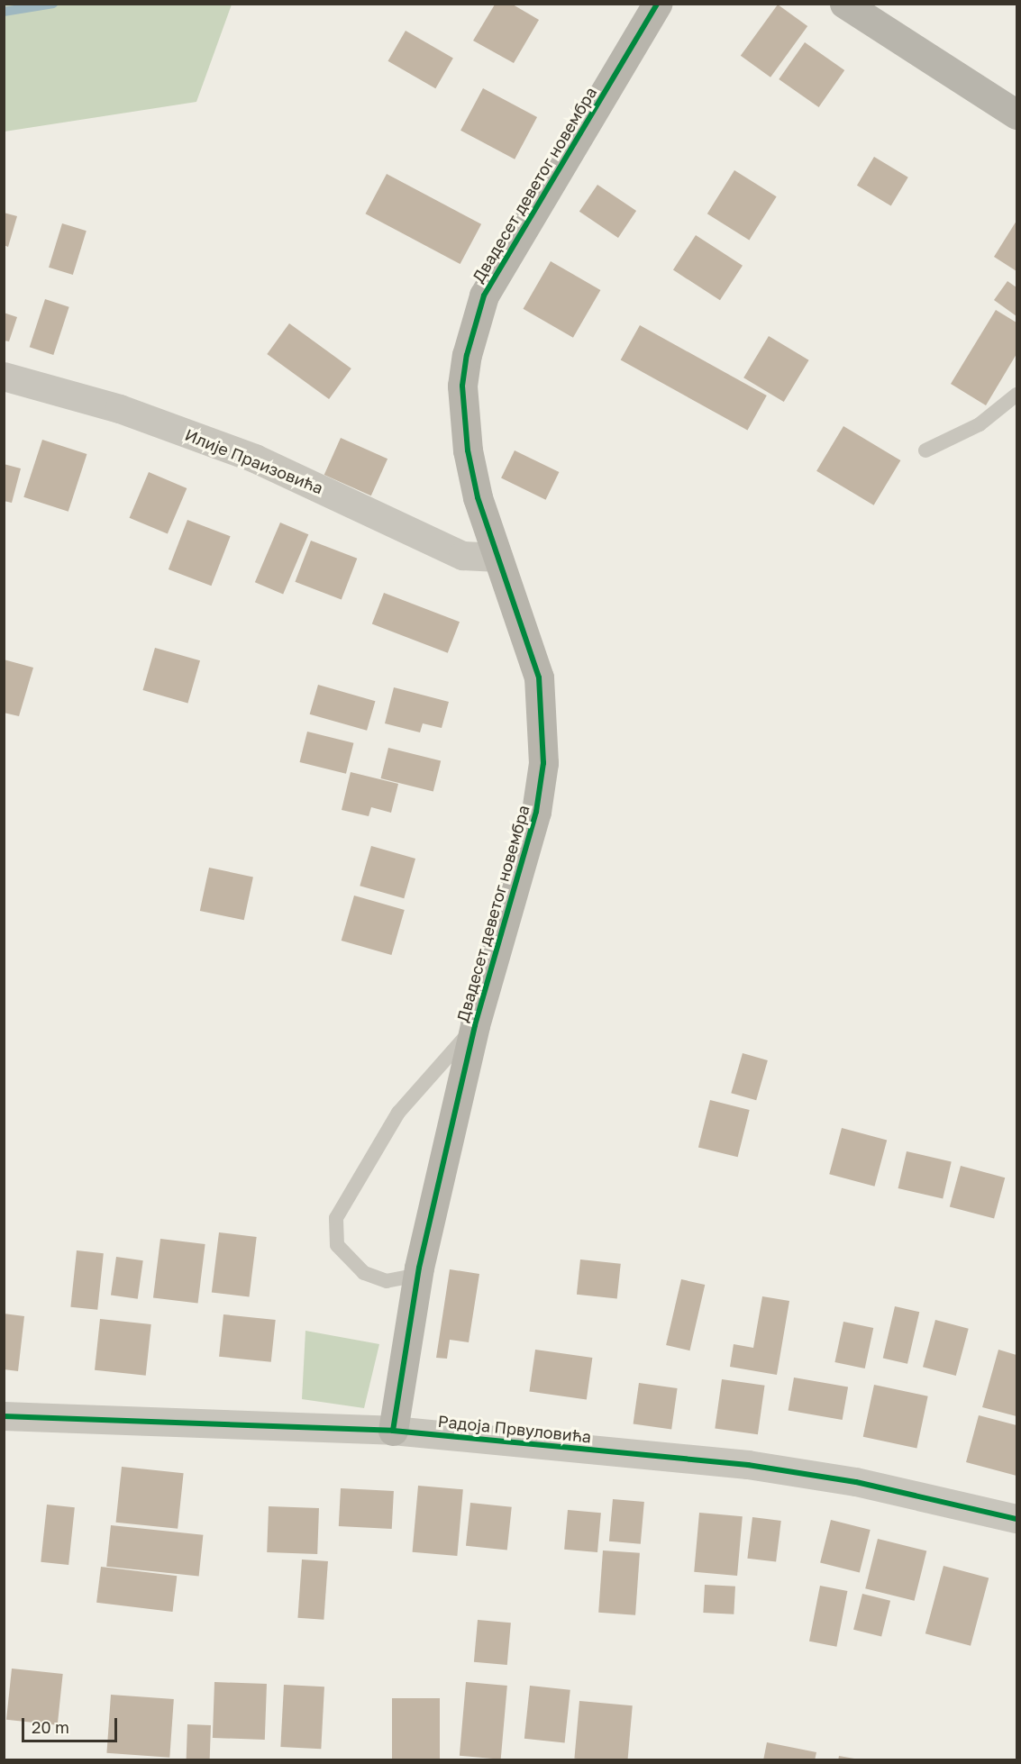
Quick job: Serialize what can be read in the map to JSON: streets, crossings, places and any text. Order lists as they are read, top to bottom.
{
  "streets": {
    "street": ["Двадесет деветог новембра", "Илије Праизовића", "Радоја Првуловића"]
  },
  "crossings": [
    ["Двадесет деветог новембра", "Илије Праизовића"],
    ["Двадесет деветог новембра", "Радоја Првуловића"]
  ],
  "scale_bar": "20 m"
}
